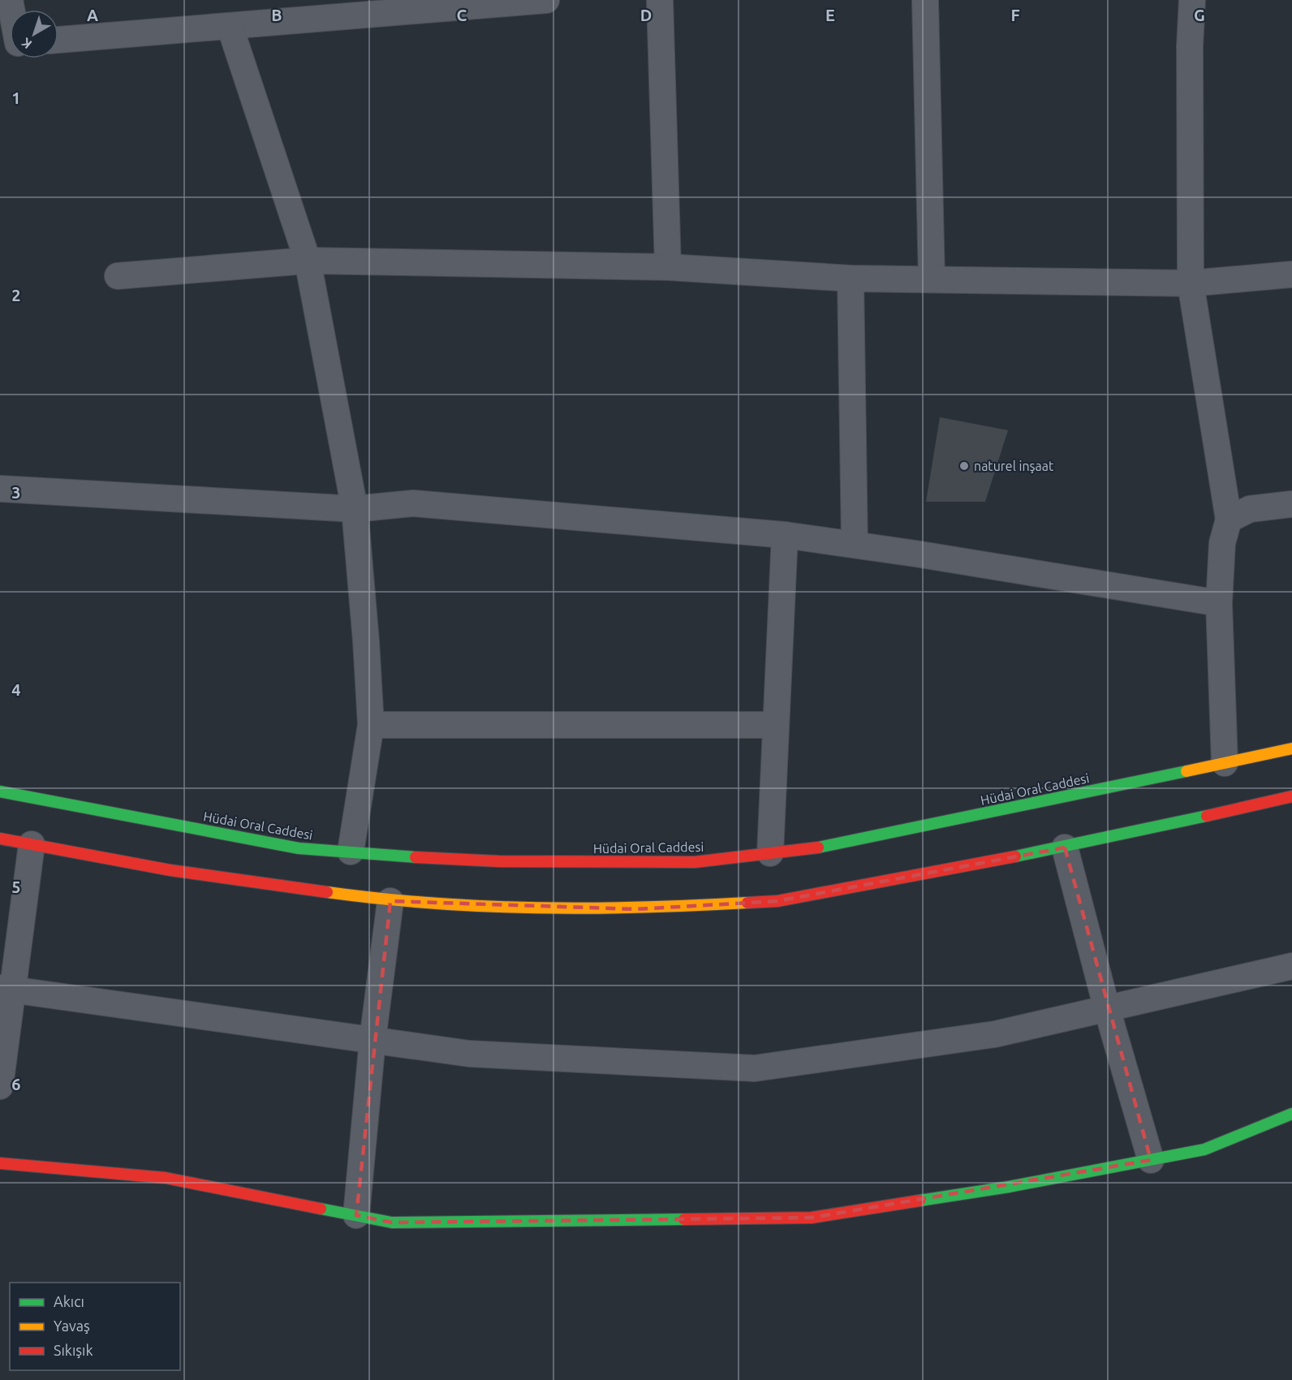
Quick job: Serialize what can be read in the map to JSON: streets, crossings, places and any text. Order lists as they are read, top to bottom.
{
  "streets": {
    "street": ["Hüdai Oral Caddesi"]
  },
  "places": ["naturel inşaat"],
  "legend": ["Akıcı", "Yavaş", "Sıkışık"],
  "north": "bottom left",
  "grid": {
    "columns": [
      "A",
      "B",
      "C",
      "D",
      "E",
      "F",
      "G"
    ],
    "rows": [
      "1",
      "2",
      "3",
      "4",
      "5",
      "6"
    ]
  }
}
